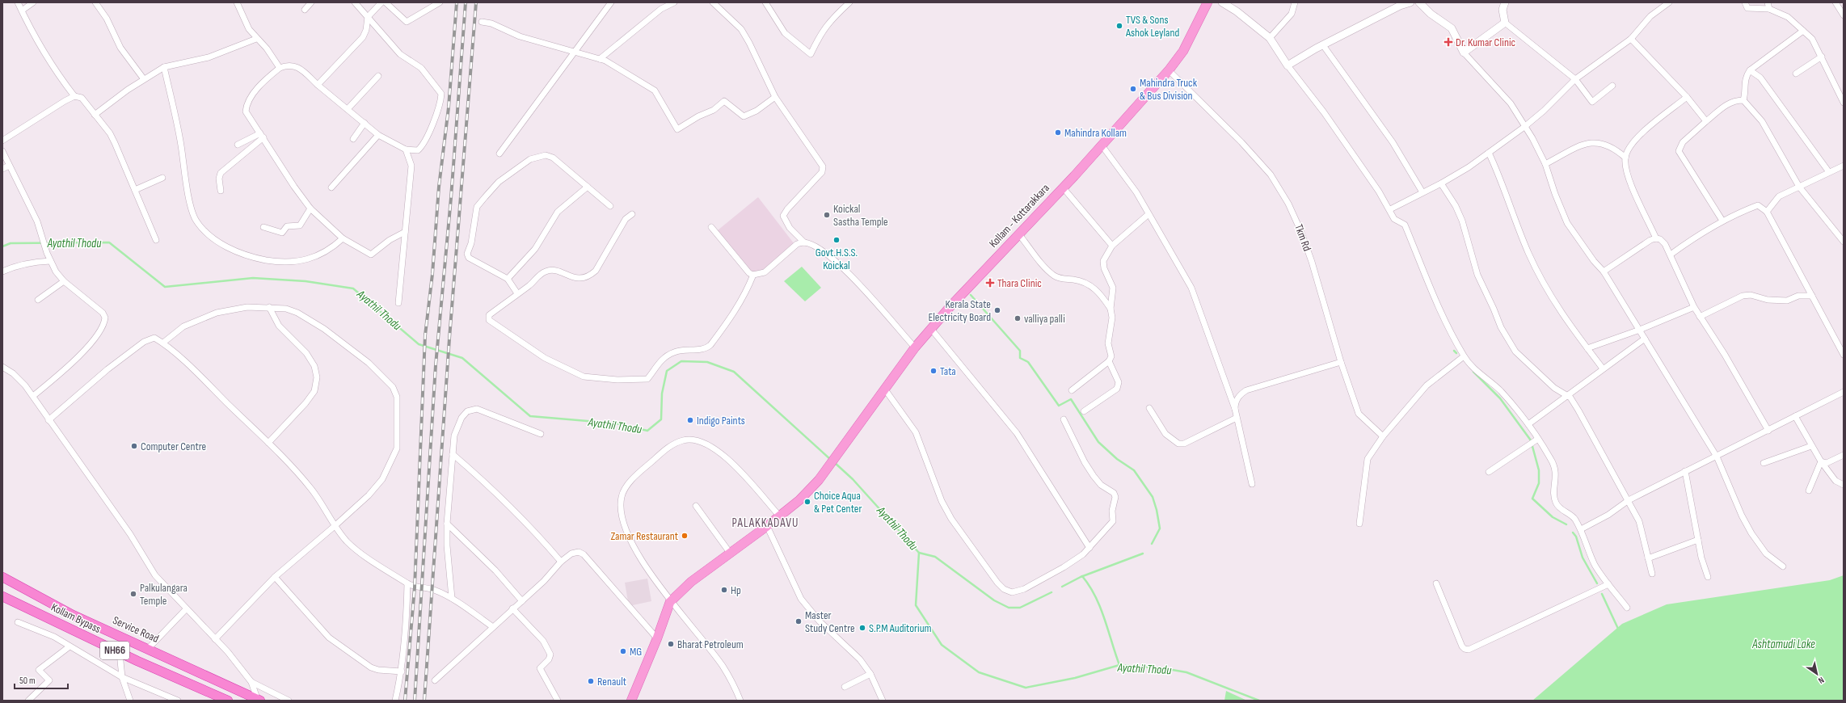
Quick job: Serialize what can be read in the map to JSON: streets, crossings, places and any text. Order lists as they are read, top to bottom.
{
  "streets": {
    "highway": ["Kollam Bypass", "Service Road", "NH66"],
    "main road": ["Kollam - Kottarakkara"],
    "street": ["Tkm Rd"]
  },
  "crossings": [
    ["Kollam - Kottarakkara", "Tkm Rd"]
  ],
  "districts": ["PALAKKADAVU"],
  "water": ["Ayathil Thodu", "Ashtamudi Lake"],
  "places": {
    "other": [
      "TVS & Sons Ashok Leyland",
      "Mahindra Truck & Bus Division",
      "Mahindra Kollam",
      "Koickal Sastha Temple",
      "Govt.H.S.S. Koickal",
      "Kerala State Electricity Board",
      "valliya palli",
      "Tata",
      "Indigo Paints",
      "Computer Centre",
      "Choice Aqua & Pet Center",
      "Zamar Restaurant",
      "Hp",
      "Palkulangara Temple",
      "Master Study Centre",
      "S.P.M Auditorium",
      "Bharat Petroleum",
      "MG",
      "Renault"
    ],
    "health": ["Dr. Kumar Clinic", "Thara Clinic"]
  },
  "scale_bar": "50 m",
  "north": "bottom right"
}
